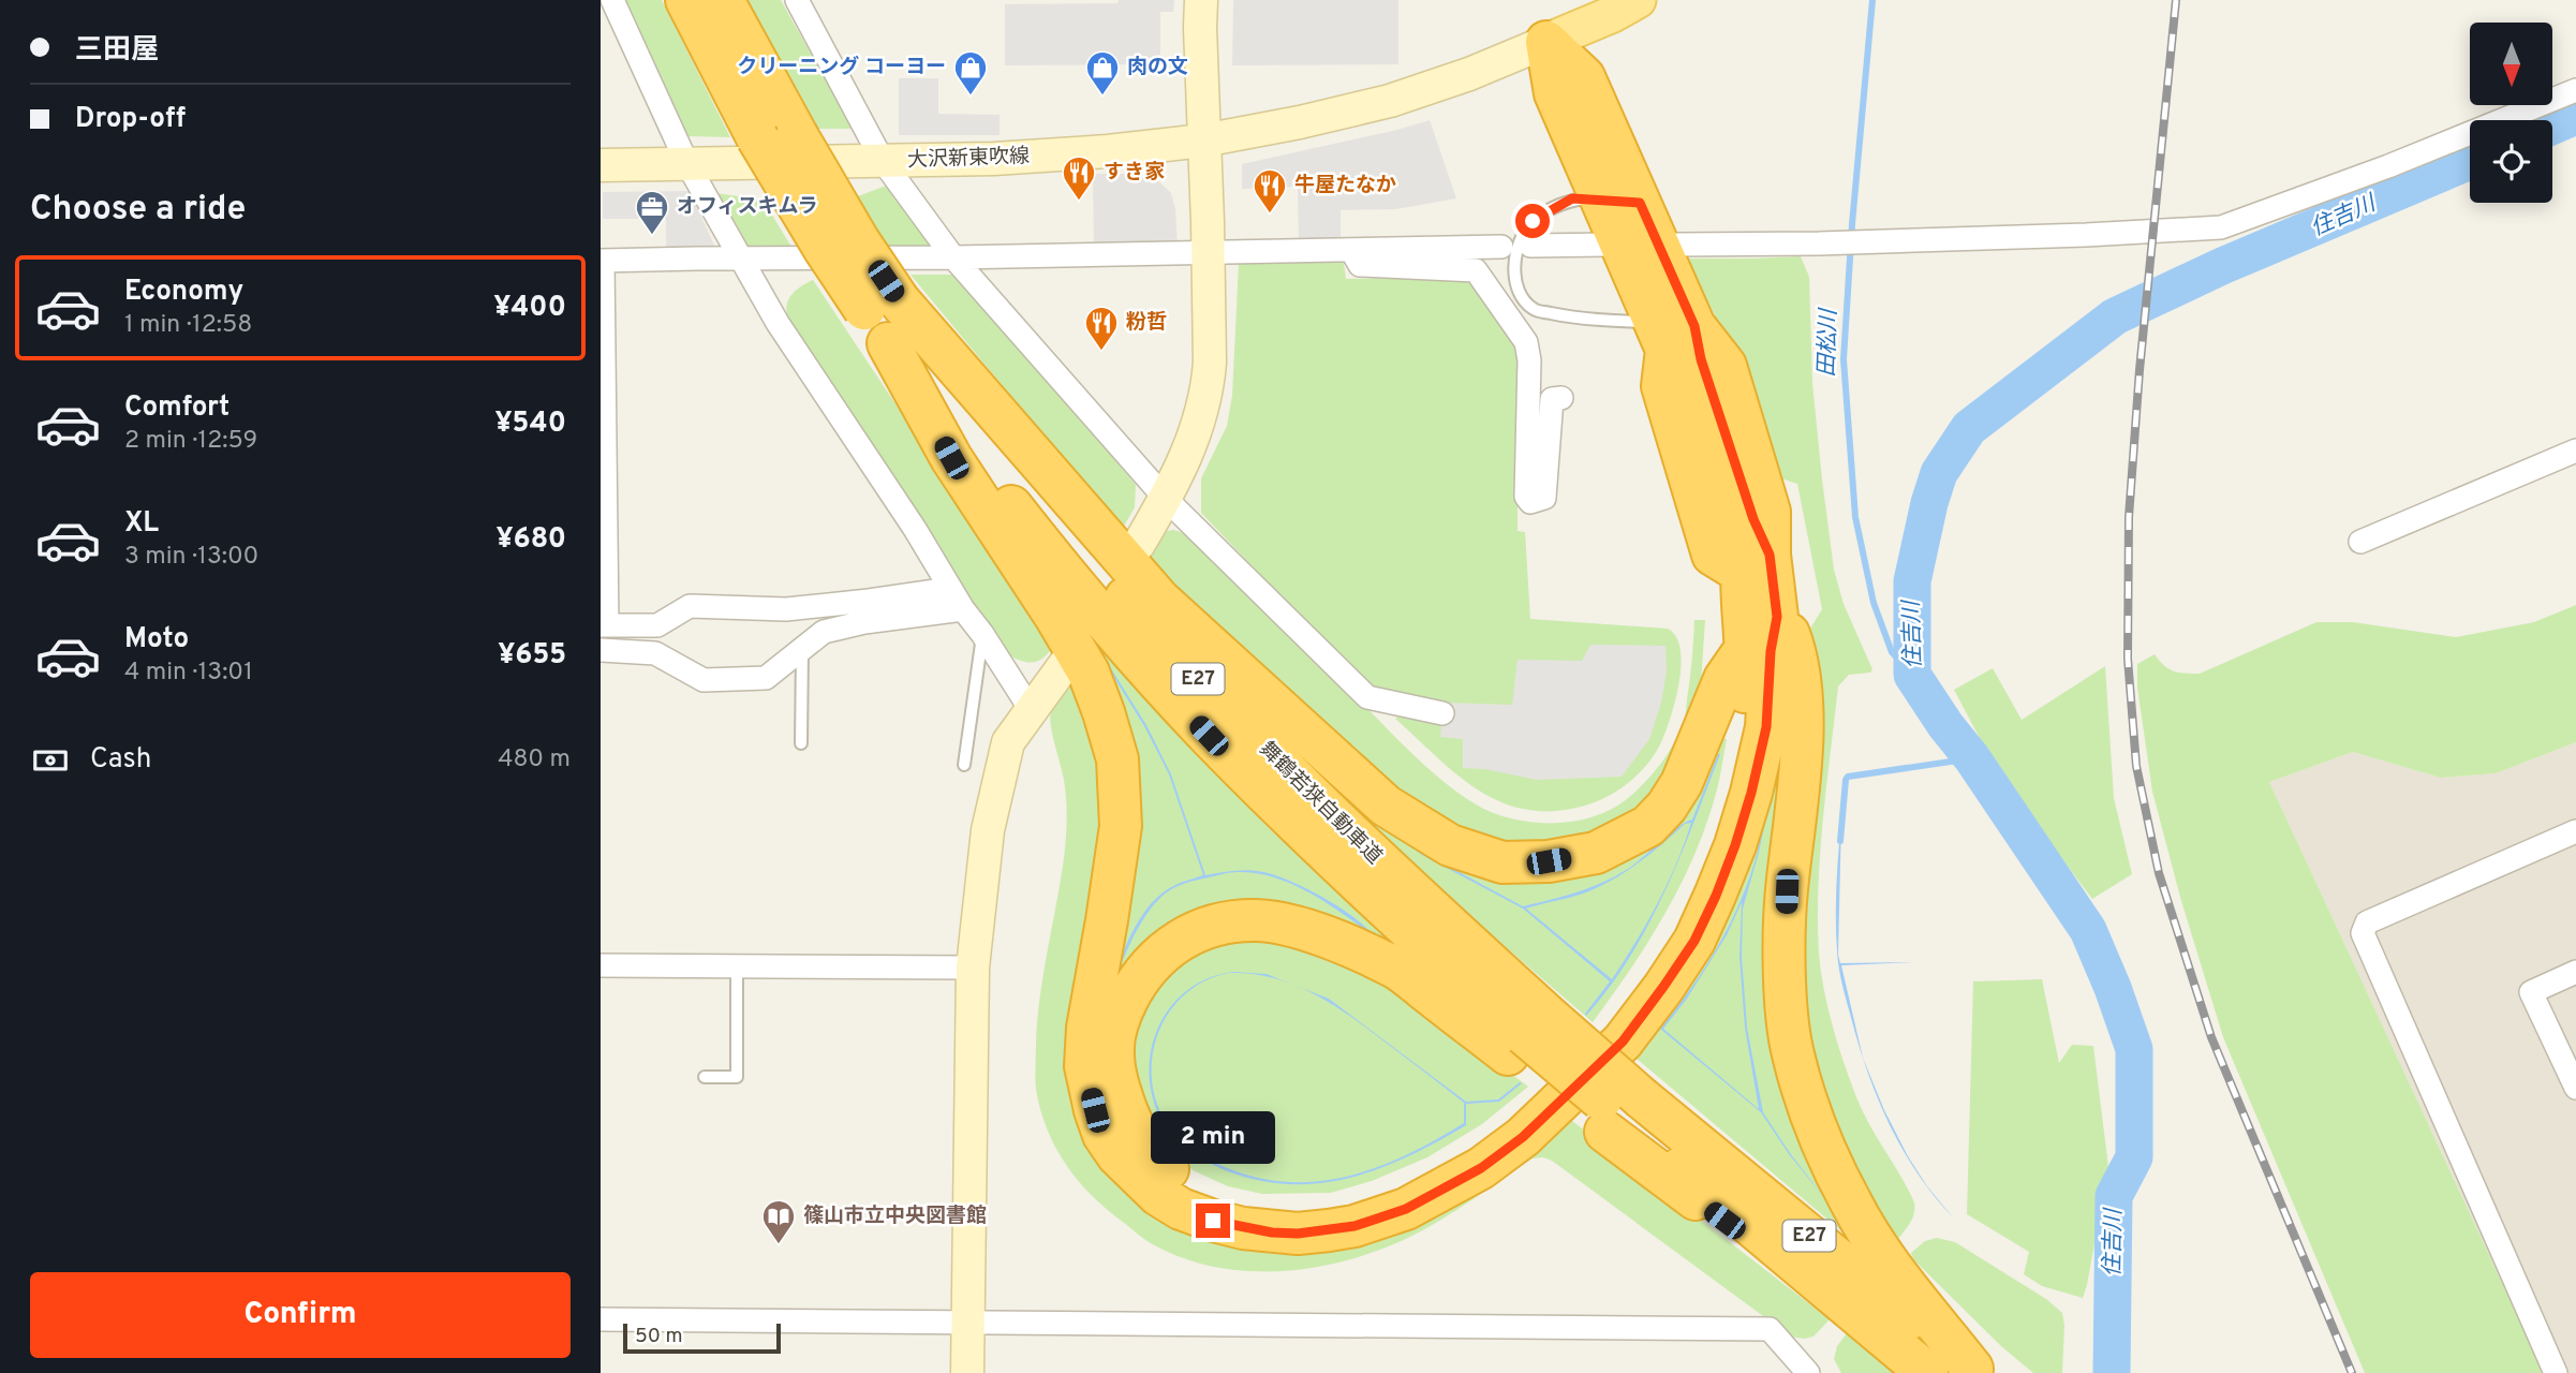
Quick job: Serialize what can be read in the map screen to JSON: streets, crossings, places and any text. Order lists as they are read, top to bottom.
{
  "streets": {
    "highway": ["E27", "舞鶴若狭自動車道"],
    "street": ["大沢新東吹線"]
  },
  "water": ["住吉川", "田松川"],
  "places": {
    "shop": ["クリーニング コーヨー", "肉の文"],
    "restaurant": ["すき家", "牛屋たなか", "粉哲"],
    "office": ["オフィスキムラ"],
    "library": ["篠山市立中央図書館"]
  },
  "scale_bar": "50 m",
  "north": "bottom",
  "page": {
    "banner": ["三田屋", "Drop-off"],
    "heading": "Choose a ride",
    "list": [
      {
        "name": "Economy",
        "note": "1 min · 12:58",
        "value": "¥400"
      },
      {
        "name": "Comfort",
        "note": "2 min · 12:59",
        "value": "¥540"
      },
      {
        "name": "XL",
        "note": "3 min · 13:00",
        "value": "¥680"
      },
      {
        "name": "Moto",
        "note": "4 min · 13:01",
        "value": "¥655"
      }
    ],
    "pay": ["Cash", "480 m"],
    "bubble": "2 min",
    "buttons": "Confirm",
    "scale": "50 m"
  }
}
